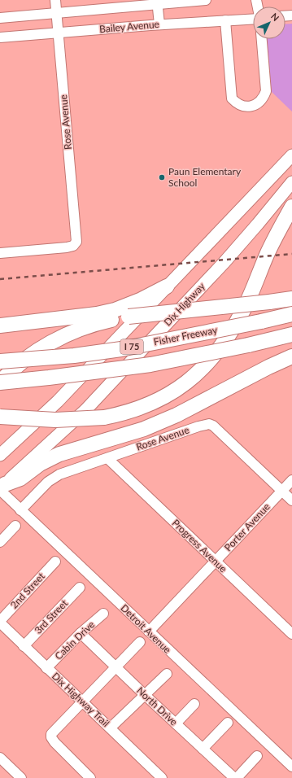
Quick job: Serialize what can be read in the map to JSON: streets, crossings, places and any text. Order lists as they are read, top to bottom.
{
  "streets": {
    "highway": ["Fisher Freeway", "I 75"],
    "main road": ["Dix Highway"],
    "street": [
      "Bailey Avenue",
      "Rose Avenue",
      "Porter Avenue",
      "Progress Avenue",
      "2nd Street",
      "3rd Street",
      "Detroit Avenue",
      "Cabin Drive",
      "Dix Highway Trail",
      "North Drive"
    ]
  },
  "crossings": [
    ["Bailey Avenue", "Rose Avenue"],
    ["Rose Avenue", "Porter Avenue"],
    ["Rose Avenue", "Progress Avenue"],
    ["Rose Avenue", "Detroit Avenue"],
    ["Dix Highway", "Detroit Avenue"],
    ["Porter Avenue", "Progress Avenue"],
    ["Porter Avenue", "Detroit Avenue"],
    ["2nd Street", "Dix Highway Trail"],
    ["3rd Street", "Dix Highway Trail"],
    ["Cabin Drive", "Dix Highway Trail"],
    ["Cabin Drive", "North Drive"]
  ],
  "places": ["Paun Elementary School"],
  "north": "top right"
}
